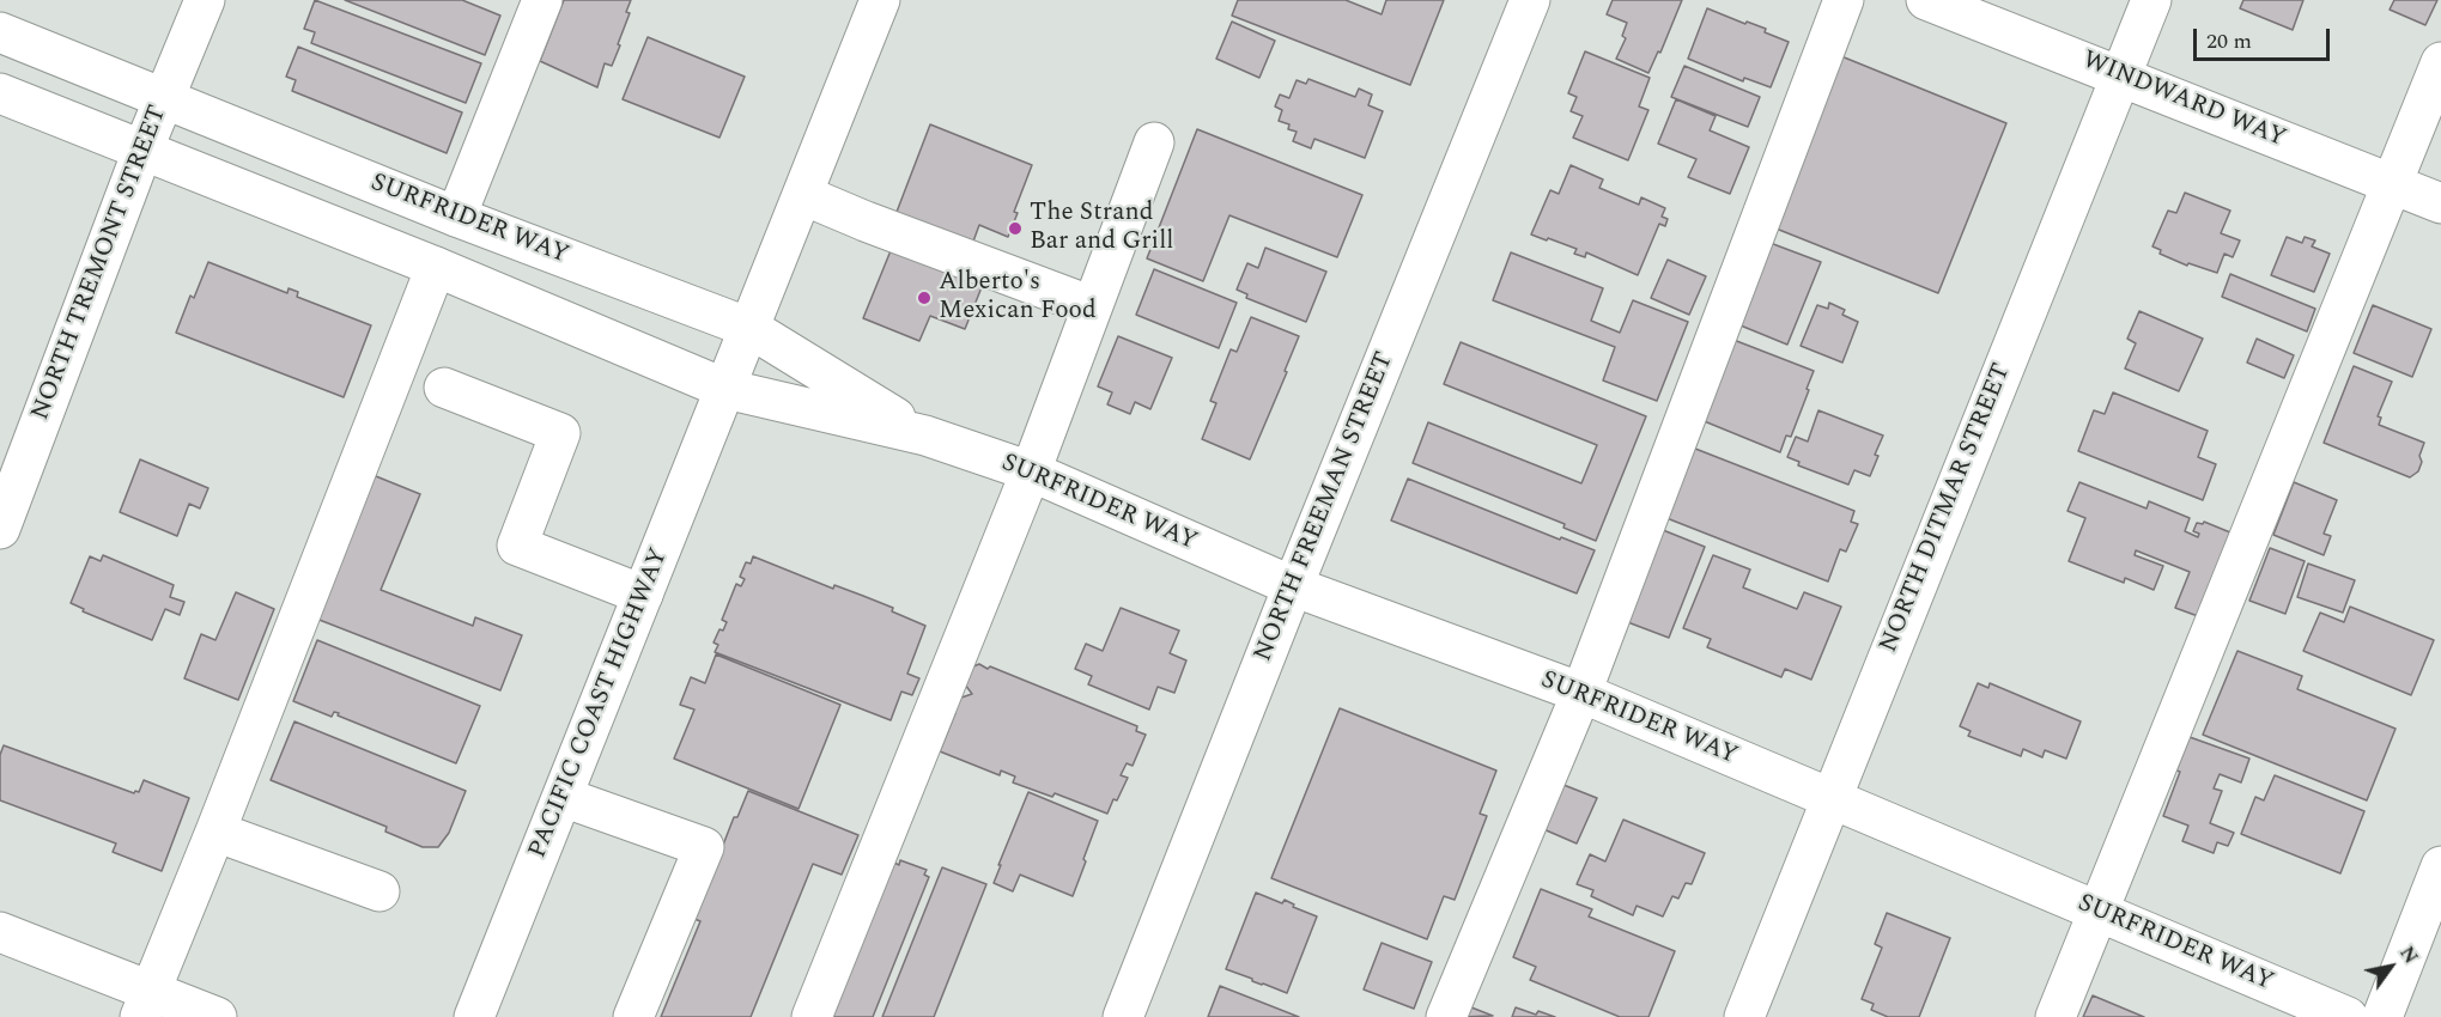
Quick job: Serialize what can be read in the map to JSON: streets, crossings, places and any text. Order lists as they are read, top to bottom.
{
  "streets": {
    "street": [
      "WINDWARD WAY",
      "SURFRIDER WAY",
      "NORTH TREMONT STREET",
      "NORTH FREEMAN STREET",
      "NORTH DITMAR STREET",
      "PACIFIC COAST HIGHWAY"
    ]
  },
  "crossings": [
    ["WINDWARD WAY", "NORTH DITMAR STREET"],
    ["SURFRIDER WAY", "NORTH TREMONT STREET"],
    ["SURFRIDER WAY", "NORTH FREEMAN STREET"],
    ["SURFRIDER WAY", "NORTH DITMAR STREET"],
    ["SURFRIDER WAY", "PACIFIC COAST HIGHWAY"]
  ],
  "places": ["The Strand Bar and Grill", "Alberto's Mexican Food"],
  "scale_bar": "20 m",
  "north": "top right"
}
